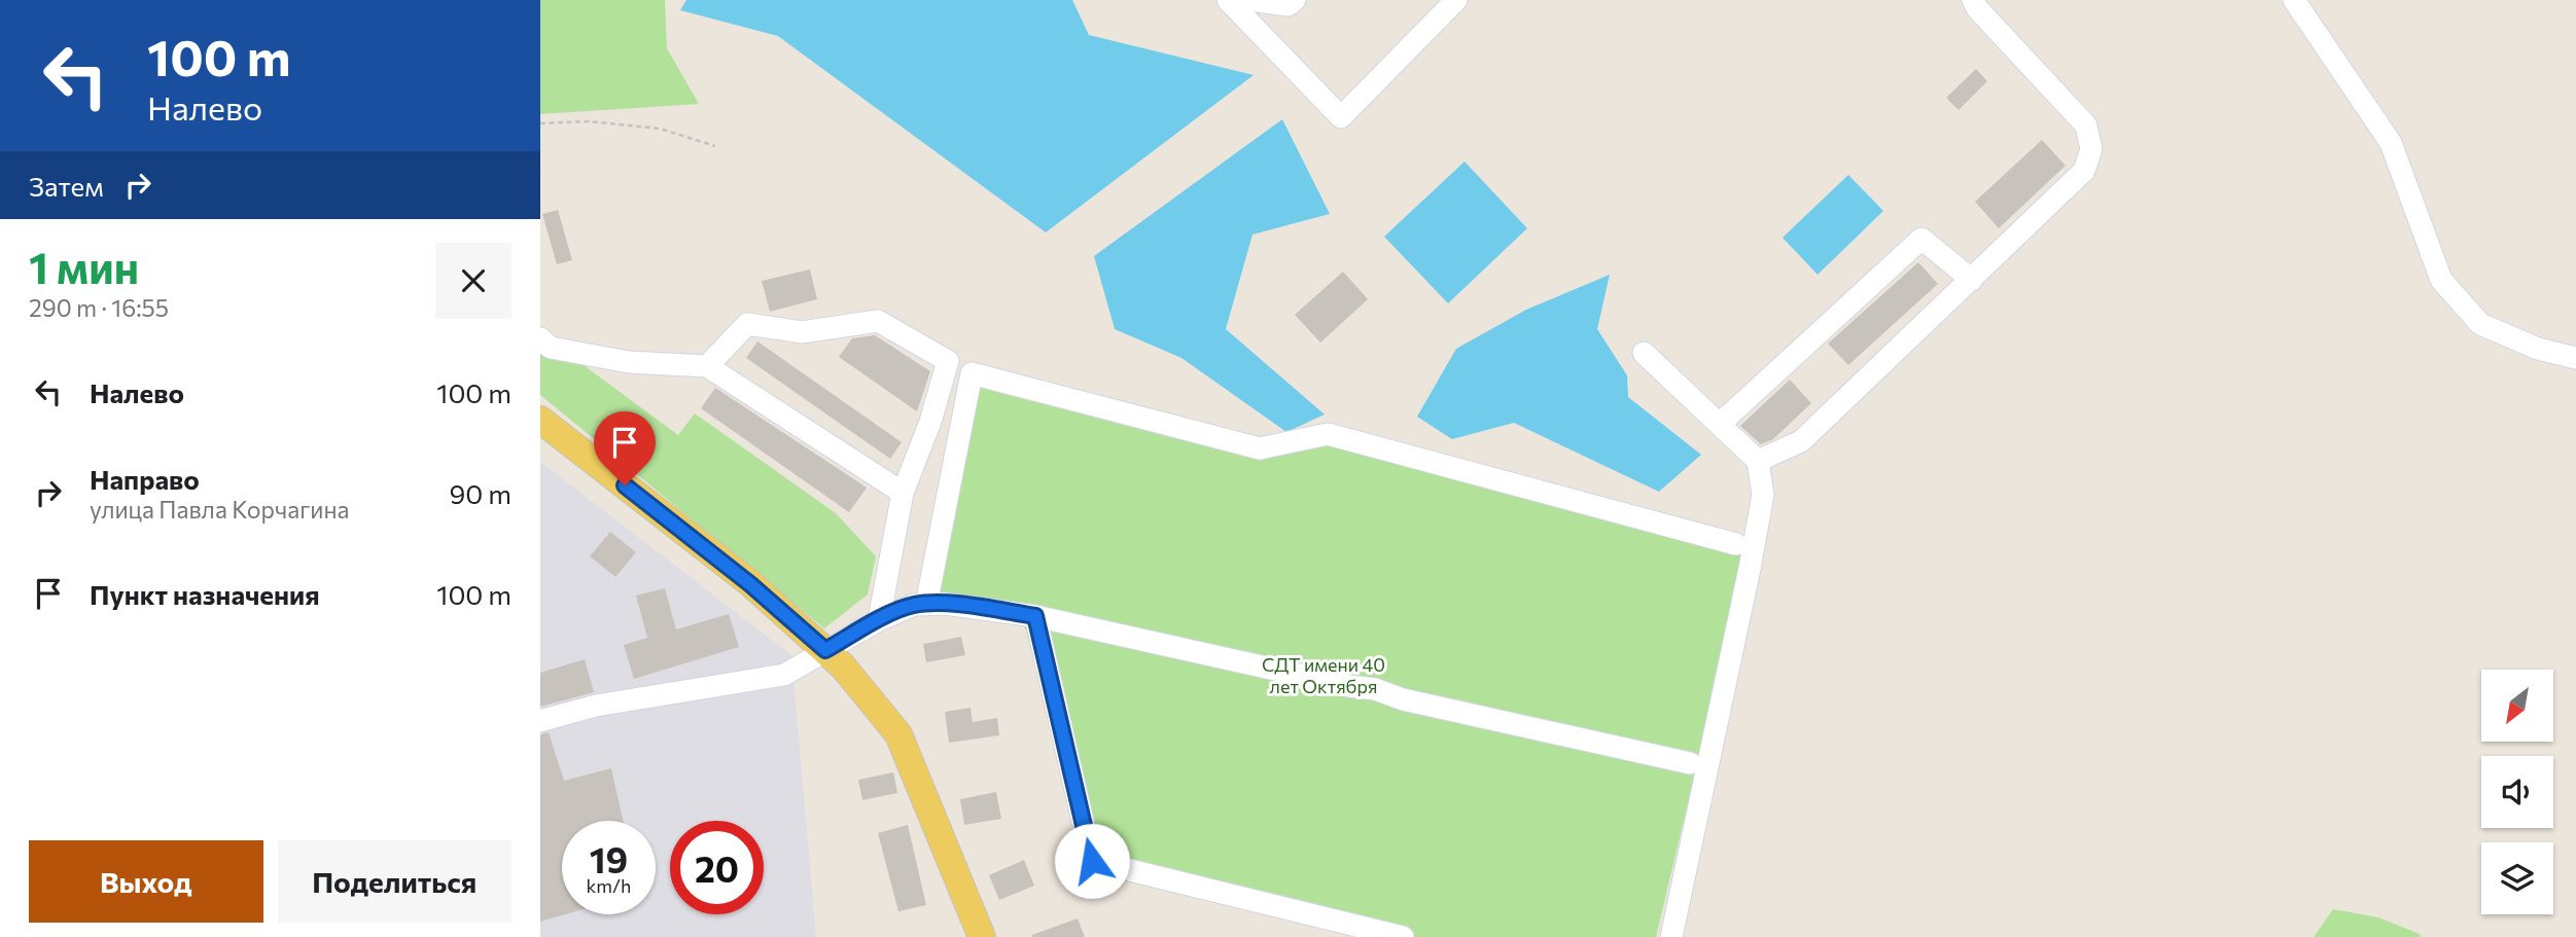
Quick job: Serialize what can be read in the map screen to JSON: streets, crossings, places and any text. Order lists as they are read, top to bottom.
{
  "parks": ["СДТ имени 40 лет Октября"],
  "north": "bottom left",
  "page": {
    "turn": ["100 m", "Налево"],
    "then": "Затем",
    "heading": ["1 мин", "290 m · 16:55"],
    "list": [
      {
        "name": "Налево",
        "value": "100 m"
      },
      {
        "name": "Направо",
        "note": "улица Павла Корчагина",
        "value": "90 m"
      },
      {
        "name": "Пункт назначения",
        "value": "100 m"
      }
    ],
    "speed": "19 km/h",
    "limit": "20",
    "buttons": ["Выход", "Поделиться"]
  }
}
